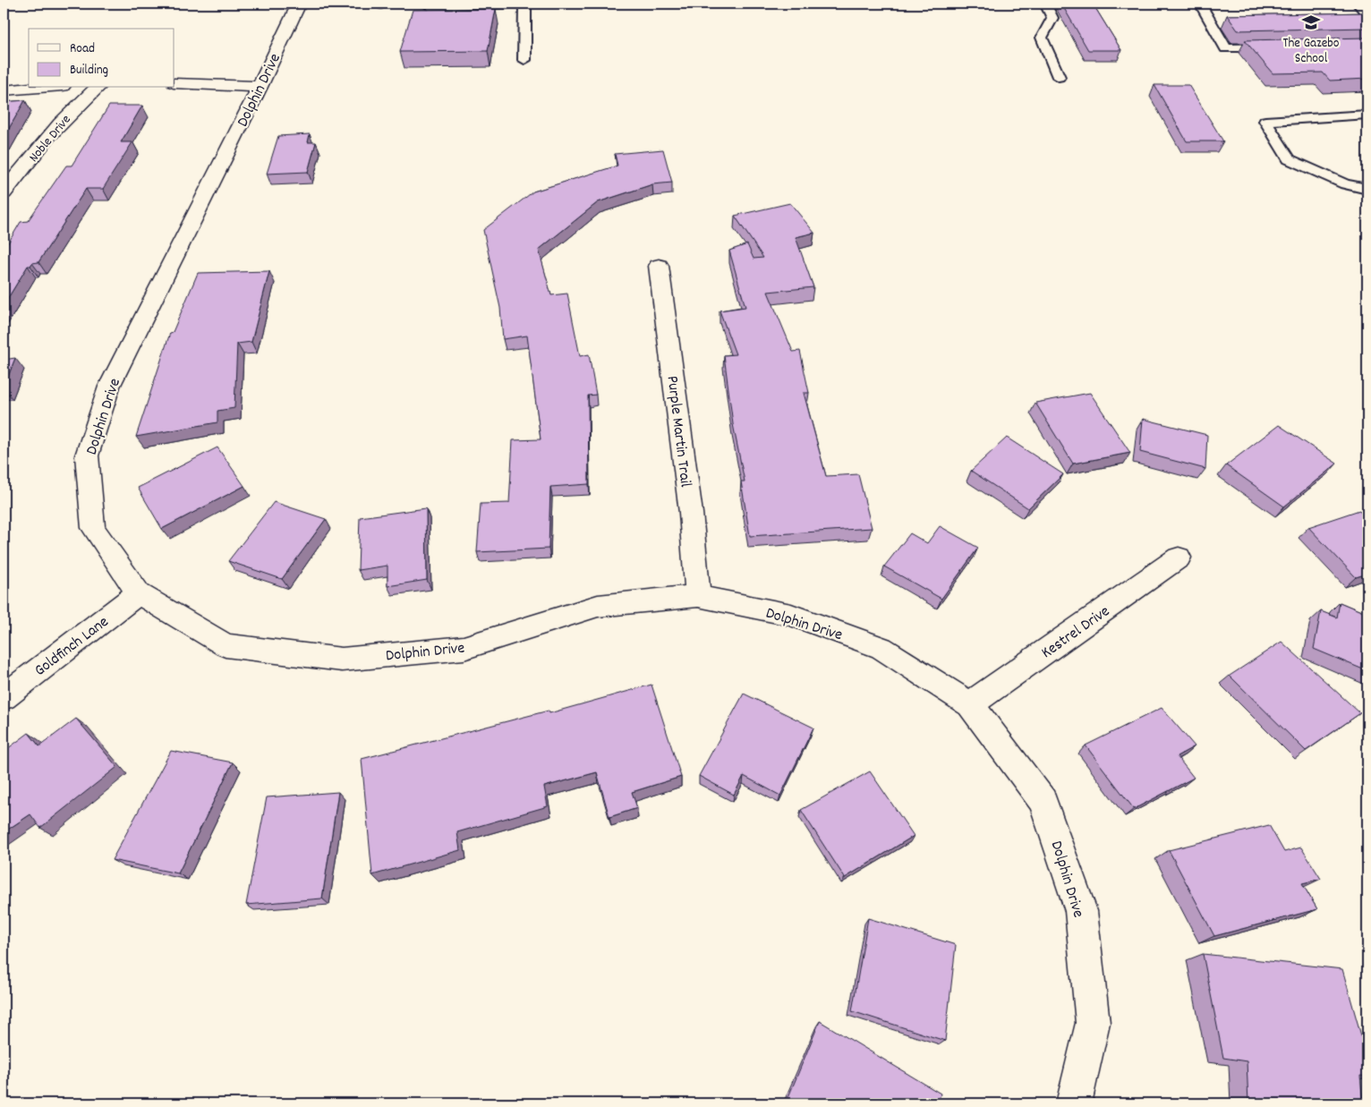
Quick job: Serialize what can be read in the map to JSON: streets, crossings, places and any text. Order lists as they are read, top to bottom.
{
  "streets": {
    "street": [
      "Dolphin Drive",
      "Noble Drive",
      "Purple Martin Trail",
      "Kestrel Drive",
      "Goldfinch Lane"
    ]
  },
  "crossings": [
    ["Dolphin Drive", "Purple Martin Trail"],
    ["Dolphin Drive", "Kestrel Drive"],
    ["Dolphin Drive", "Goldfinch Lane"]
  ],
  "places": {
    "school or university": ["The Gazebo School"]
  },
  "legend": ["Road", "Building"]
}
